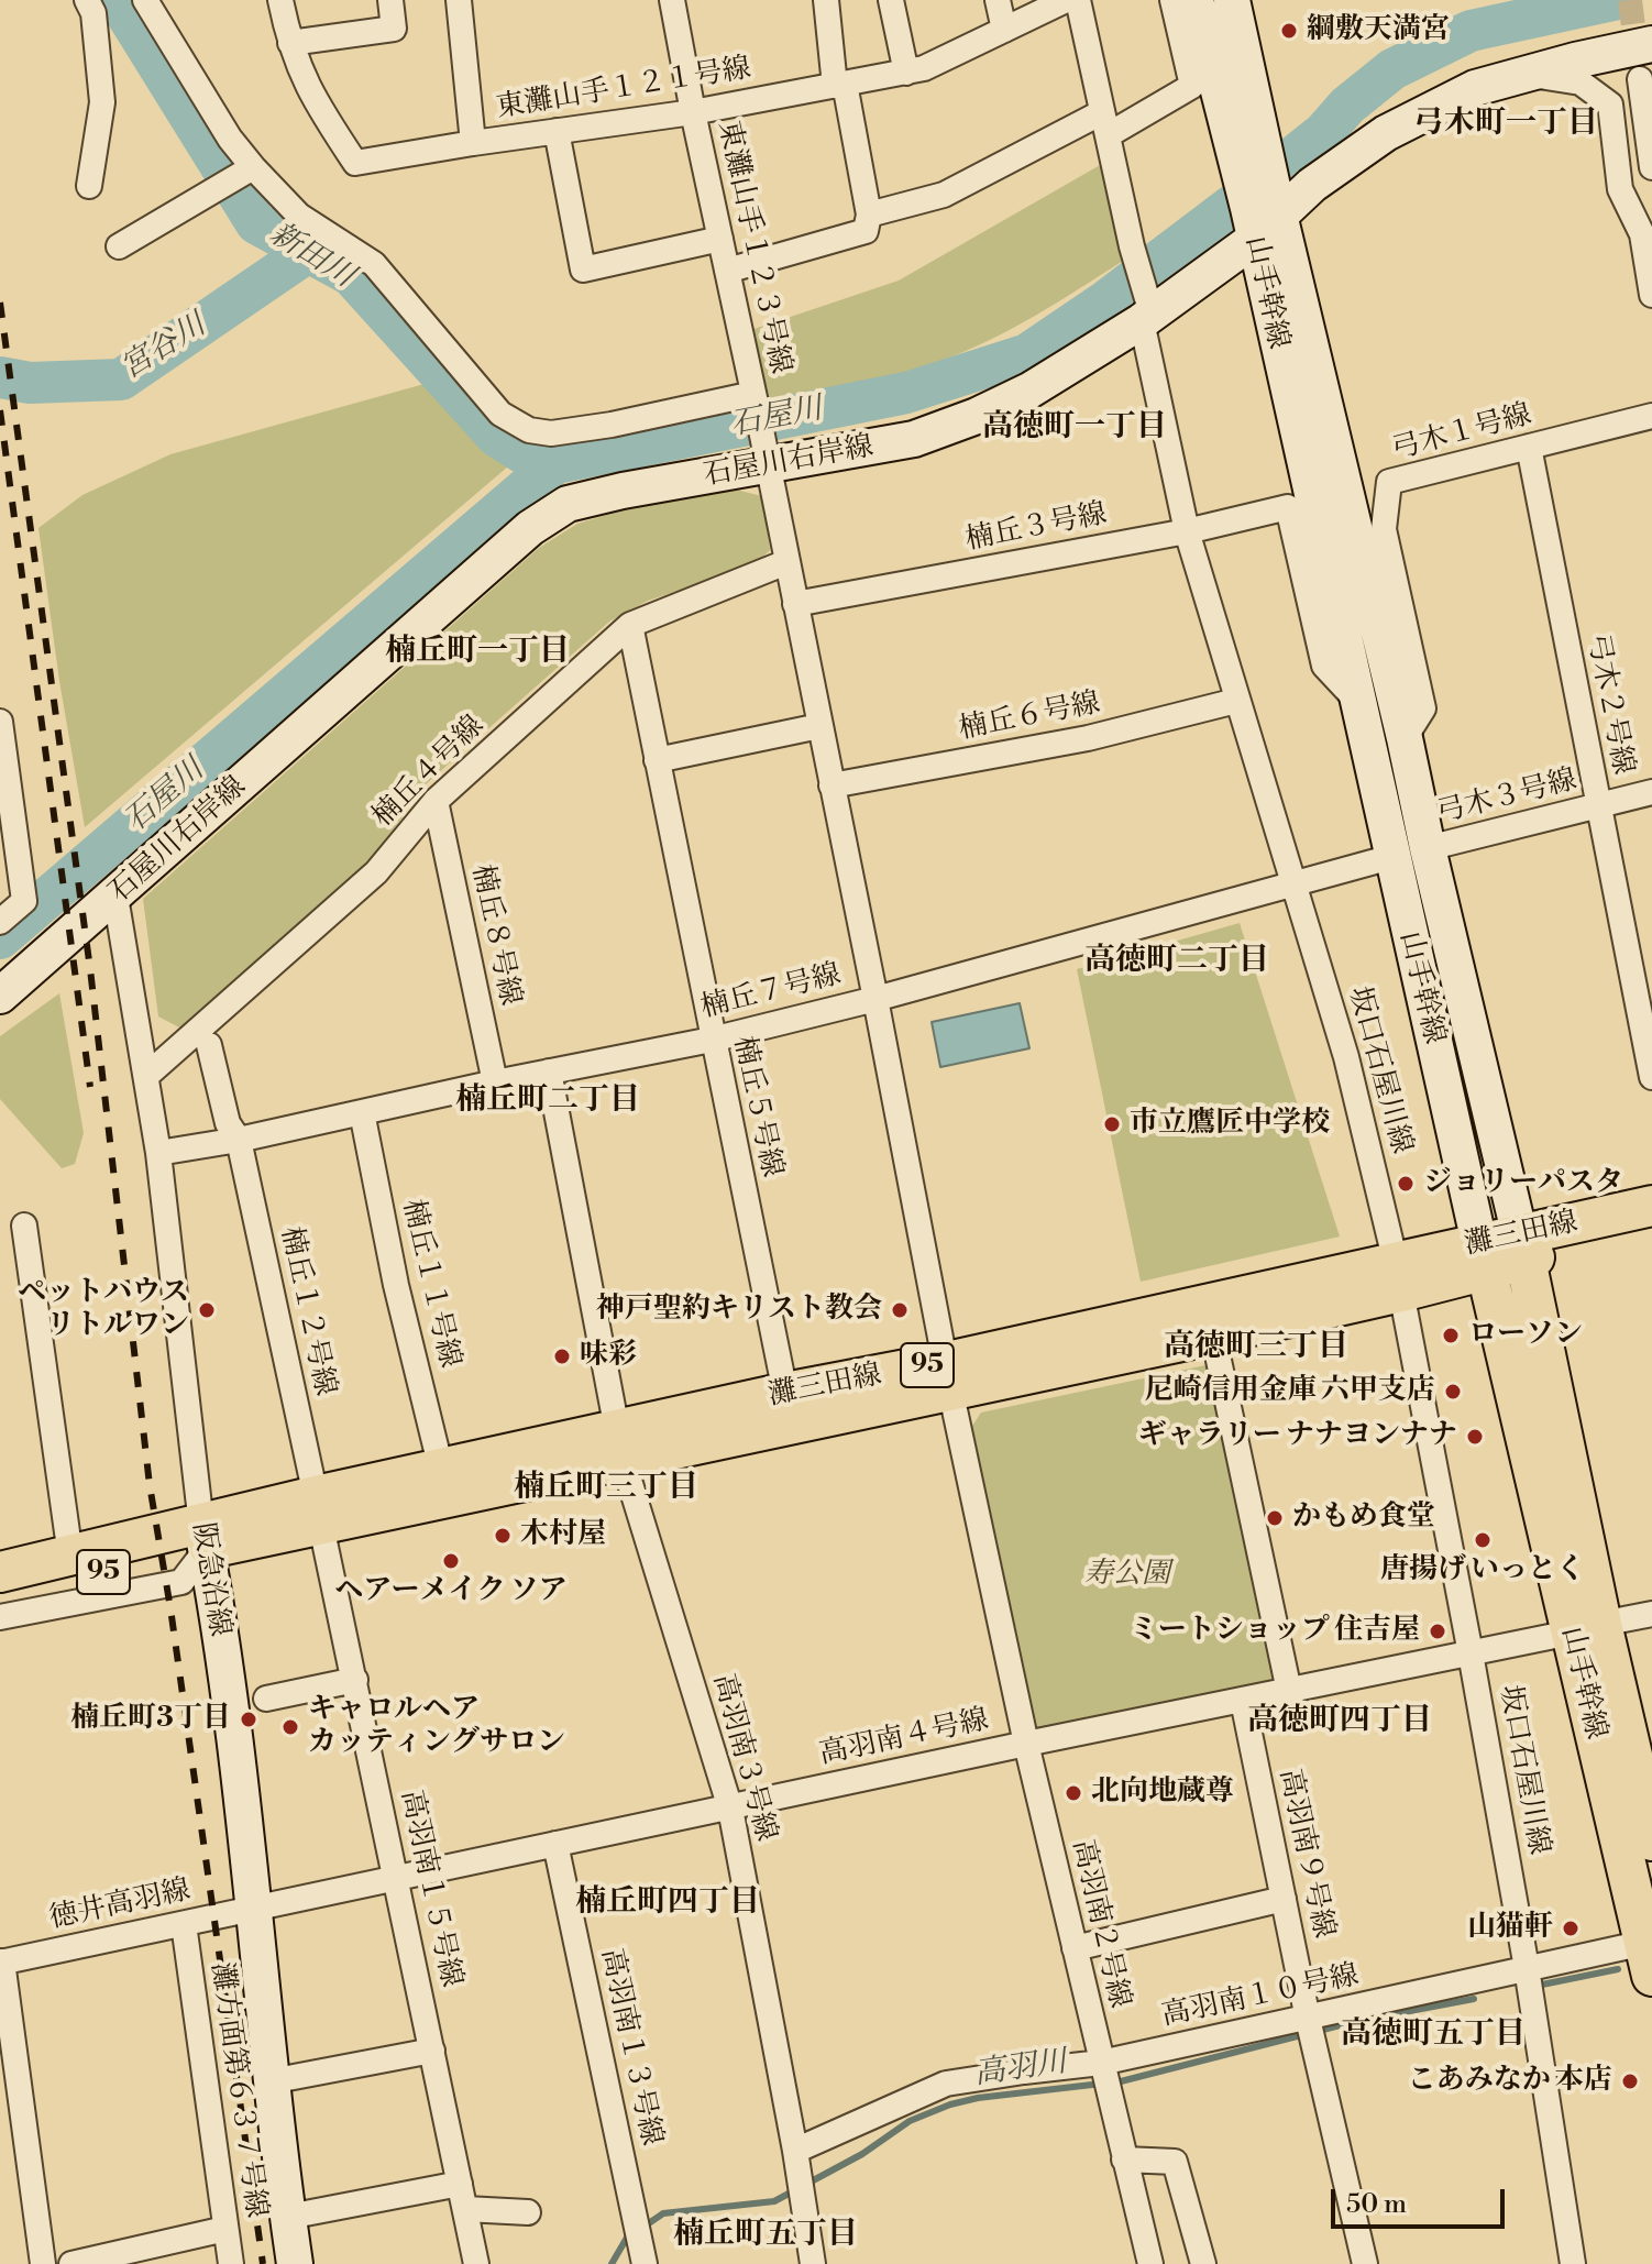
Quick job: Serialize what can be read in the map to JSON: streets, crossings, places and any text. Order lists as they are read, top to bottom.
{
  "streets": {
    "main road": ["山手幹線", "灘三田線", "95"],
    "street": [
      "東灘山手１２１号線",
      "東灘山手１２３号線",
      "弓木１号線",
      "石屋川右岸線",
      "楠丘３号線",
      "弓木２号線",
      "楠丘６号線",
      "楠丘４号線",
      "弓木３号線",
      "楠丘８号線",
      "楠丘７号線",
      "坂口石屋川線",
      "楠丘５号線",
      "楠丘１１号線",
      "楠丘１２号線",
      "阪急沿線",
      "高羽南４号線",
      "高羽南３号線",
      "高羽南９号線",
      "高羽南１５号線",
      "徳井高羽線",
      "高羽南２号線",
      "高羽南１０号線",
      "高羽南１３号線",
      "灘方面第６３７号線"
    ]
  },
  "crossings": [
    ["東灘山手１２１号線", "東灘山手１２３号線"],
    ["東灘山手１２３号線", "石屋川右岸線"],
    ["東灘山手１２３号線", "楠丘３号線"],
    ["東灘山手１２３号線", "楠丘６号線"],
    ["東灘山手１２３号線", "楠丘４号線"],
    ["東灘山手１２３号線", "高羽南２号線"],
    ["山手幹線", "弓木１号線"],
    ["山手幹線", "石屋川右岸線"],
    ["山手幹線", "楠丘３号線"],
    ["山手幹線", "弓木３号線"],
    ["山手幹線", "楠丘７号線"],
    ["山手幹線", "灘三田線"],
    ["山手幹線", "高羽南４号線"],
    ["山手幹線", "高羽南１０号線"],
    ["弓木１号線", "弓木２号線"],
    ["石屋川右岸線", "坂口石屋川線"],
    ["石屋川右岸線", "阪急沿線"],
    ["楠丘３号線", "坂口石屋川線"],
    ["弓木２号線", "弓木３号線"],
    ["楠丘６号線", "坂口石屋川線"],
    ["楠丘６号線", "高羽南２号線"],
    ["楠丘４号線", "楠丘８号線"],
    ["楠丘４号線", "楠丘５号線"],
    ["楠丘４号線", "阪急沿線"],
    ["楠丘８号線", "楠丘７号線"],
    ["楠丘７号線", "坂口石屋川線"],
    ["楠丘７号線", "楠丘５号線"],
    ["楠丘７号線", "楠丘１１号線"],
    ["楠丘７号線", "楠丘１２号線"],
    ["楠丘７号線", "阪急沿線"],
    ["楠丘７号線", "高羽南３号線"],
    ["楠丘７号線", "高羽南２号線"],
    ["坂口石屋川線", "灘三田線"],
    ["坂口石屋川線", "高羽南４号線"],
    ["坂口石屋川線", "高羽南１０号線"],
    ["楠丘５号線", "灘三田線"],
    ["灘三田線", "楠丘１１号線"],
    ["灘三田線", "楠丘１２号線"],
    ["灘三田線", "阪急沿線"],
    ["灘三田線", "高羽南３号線"],
    ["灘三田線", "高羽南１５号線"],
    ["灘三田線", "高羽南２号線"],
    ["楠丘１２号線", "高羽南１５号線"],
    ["阪急沿線", "高羽南４号線"],
    ["阪急沿線", "徳井高羽線"],
    ["高羽南４号線", "高羽南３号線"],
    ["高羽南４号線", "高羽南９号線"],
    ["高羽南４号線", "高羽南１５号線"],
    ["高羽南４号線", "徳井高羽線"],
    ["高羽南４号線", "高羽南２号線"],
    ["高羽南４号線", "高羽南１３号線"],
    ["高羽南３号線", "高羽南１０号線"],
    ["高羽南９号線", "高羽南１０号線"],
    ["徳井高羽線", "灘方面第６３７号線"],
    ["高羽南２号線", "高羽南１０号線"]
  ],
  "districts": [
    "弓木町一丁目",
    "高徳町一丁目",
    "楠丘町一丁目",
    "高徳町二丁目",
    "楠丘町二丁目",
    "高徳町三丁目",
    "楠丘町三丁目",
    "高徳町四丁目",
    "楠丘町四丁目",
    "高徳町五丁目",
    "楠丘町五丁目"
  ],
  "water": [
    "新田川",
    "宮谷川",
    "石屋川",
    "高羽川"
  ],
  "parks": ["寿公園"],
  "places": [
    "綱敷天満宮",
    "市立鷹匠中学校",
    "ジョリーパスタ",
    "ペットハウス リトルワン",
    "神戸聖約キリスト教会",
    "ローソン",
    "味彩",
    "尼崎信用金庫 六甲支店",
    "ギャラリー ナナヨンナナ",
    "かもめ食堂",
    "木村屋",
    "唐揚げ いっとく",
    "ヘアーメイク ソア",
    "ミートショップ 住吉屋",
    "楠丘町3丁目",
    "キャロルヘア カッティングサロン",
    "北向地蔵尊",
    "山猫軒",
    "こあみなか 本店"
  ],
  "scale_bar": "50 m"
}
